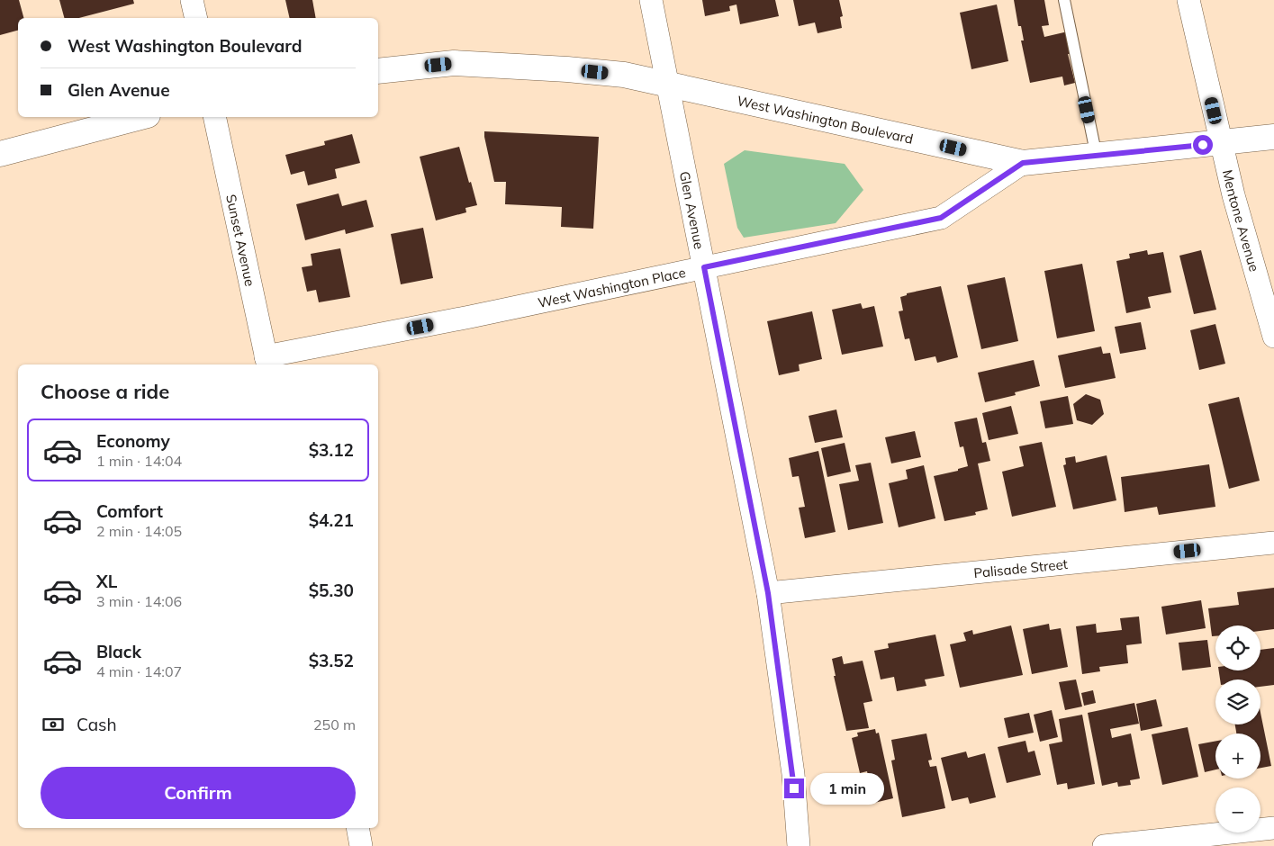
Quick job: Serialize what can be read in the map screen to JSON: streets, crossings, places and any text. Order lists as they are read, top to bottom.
{
  "streets": {
    "main road": ["West Washington Boulevard"],
    "street": [
      "Glen Avenue",
      "Mentone Avenue",
      "Sunset Avenue",
      "West Washington Place",
      "Palisade Street"
    ]
  },
  "crossings": [
    ["West Washington Boulevard", "Glen Avenue"],
    ["West Washington Boulevard", "Mentone Avenue"],
    ["West Washington Boulevard", "West Washington Place"],
    ["Glen Avenue", "West Washington Place"],
    ["Glen Avenue", "Palisade Street"],
    ["Sunset Avenue", "West Washington Place"]
  ],
  "page": {
    "banner": ["West Washington Boulevard", "Glen Avenue"],
    "heading": "Choose a ride",
    "list": [
      {
        "name": "Economy",
        "note": "1 min · 14:04",
        "value": "$3.12"
      },
      {
        "name": "Comfort",
        "note": "2 min · 14:05",
        "value": "$4.21"
      },
      {
        "name": "XL",
        "note": "3 min · 14:06",
        "value": "$5.30"
      },
      {
        "name": "Black",
        "note": "4 min · 14:07",
        "value": "$3.52"
      }
    ],
    "map_buttons": ["+", "−"],
    "pay": ["Cash", "250 m"],
    "buttons": "Confirm",
    "bubble": "1 min"
  }
}
